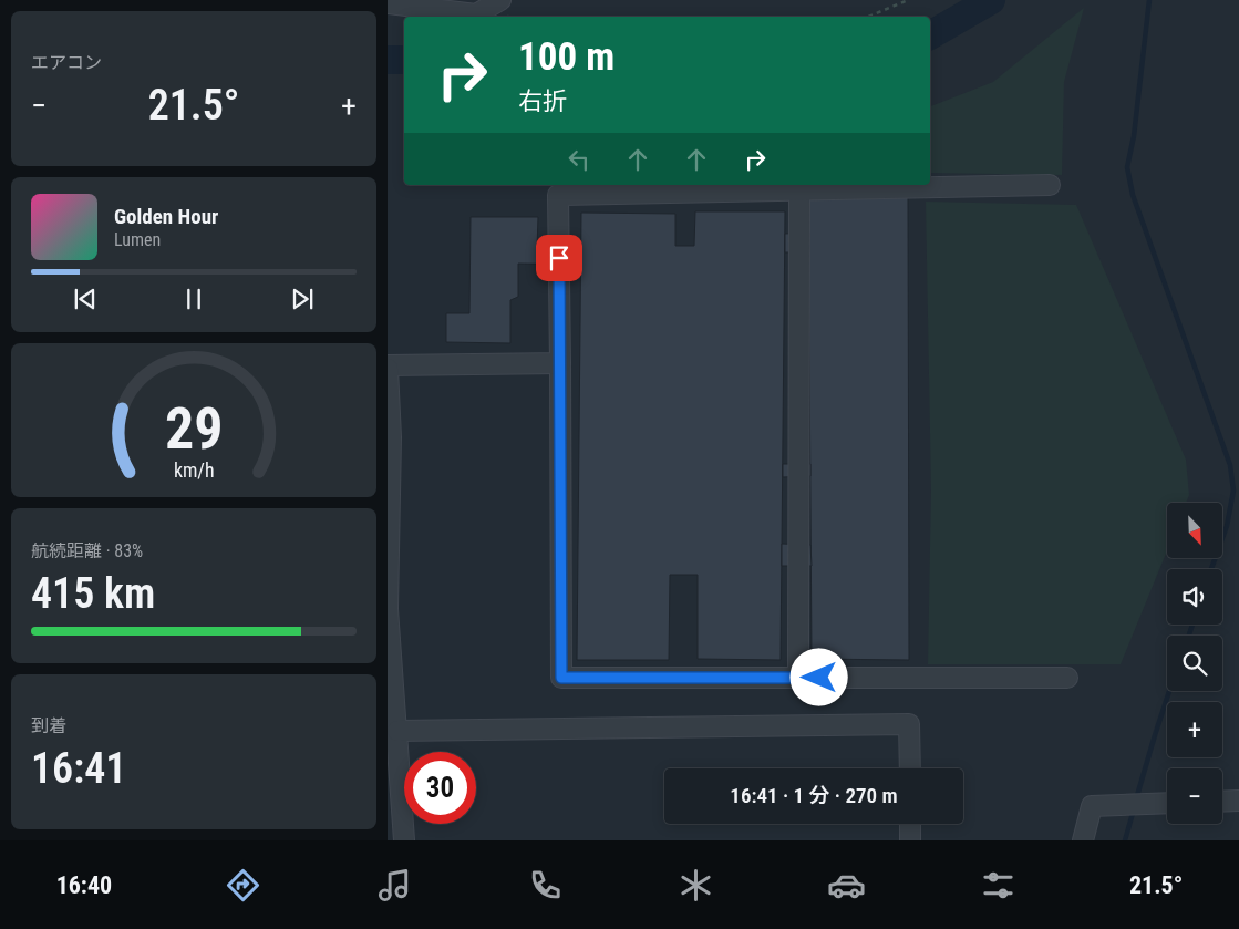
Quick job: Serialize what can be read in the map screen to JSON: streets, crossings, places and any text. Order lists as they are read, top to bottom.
{
  "north": "bottom right",
  "page": {
    "tile": [
      "エアコン",
      ["航続距離 · 83%", "415 km"],
      ["到着", "16:41"]
    ],
    "turn": ["100 m", "右折"],
    "heat": ["−", "21.5°", "+"],
    "song": ["Golden Hour", "Lumen"],
    "map_buttons": ["+", "−"],
    "limit": "30",
    "trip": "16:41 · 1 分 · 270 m",
    "tabs": ["16:40", "21.5°"],
    "gauge": ["29", "km/h"]
  }
}
